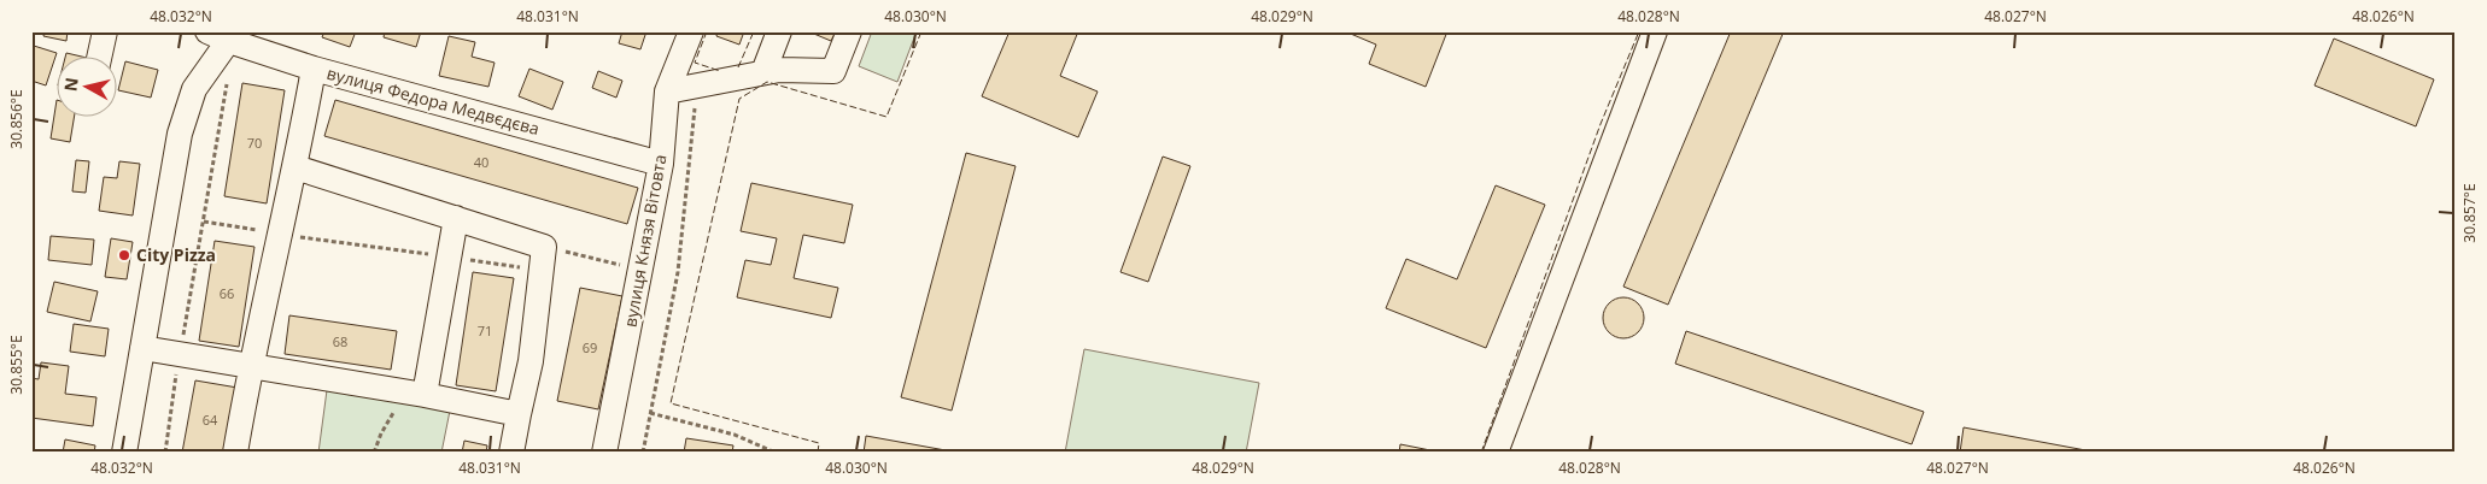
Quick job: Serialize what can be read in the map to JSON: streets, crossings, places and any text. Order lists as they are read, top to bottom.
{
  "streets": {
    "street": ["вулиця Федора Медвєдєва", "вулиця Князя Вітовта"]
  },
  "crossings": [
    ["вулиця Федора Медвєдєва", "вулиця Князя Вітовта"]
  ],
  "places": ["City Pizza"],
  "house_numbers": [
    "70",
    "40",
    "66",
    "71",
    "68",
    "69",
    "64"
  ],
  "north": "left",
  "coordinates": [
    "48.032°N",
    "48.031°N",
    "48.030°N",
    "48.029°N",
    "48.028°N",
    "48.027°N",
    "48.026°N",
    "30.856°E",
    "30.857°E",
    "30.855°E"
  ]
}
